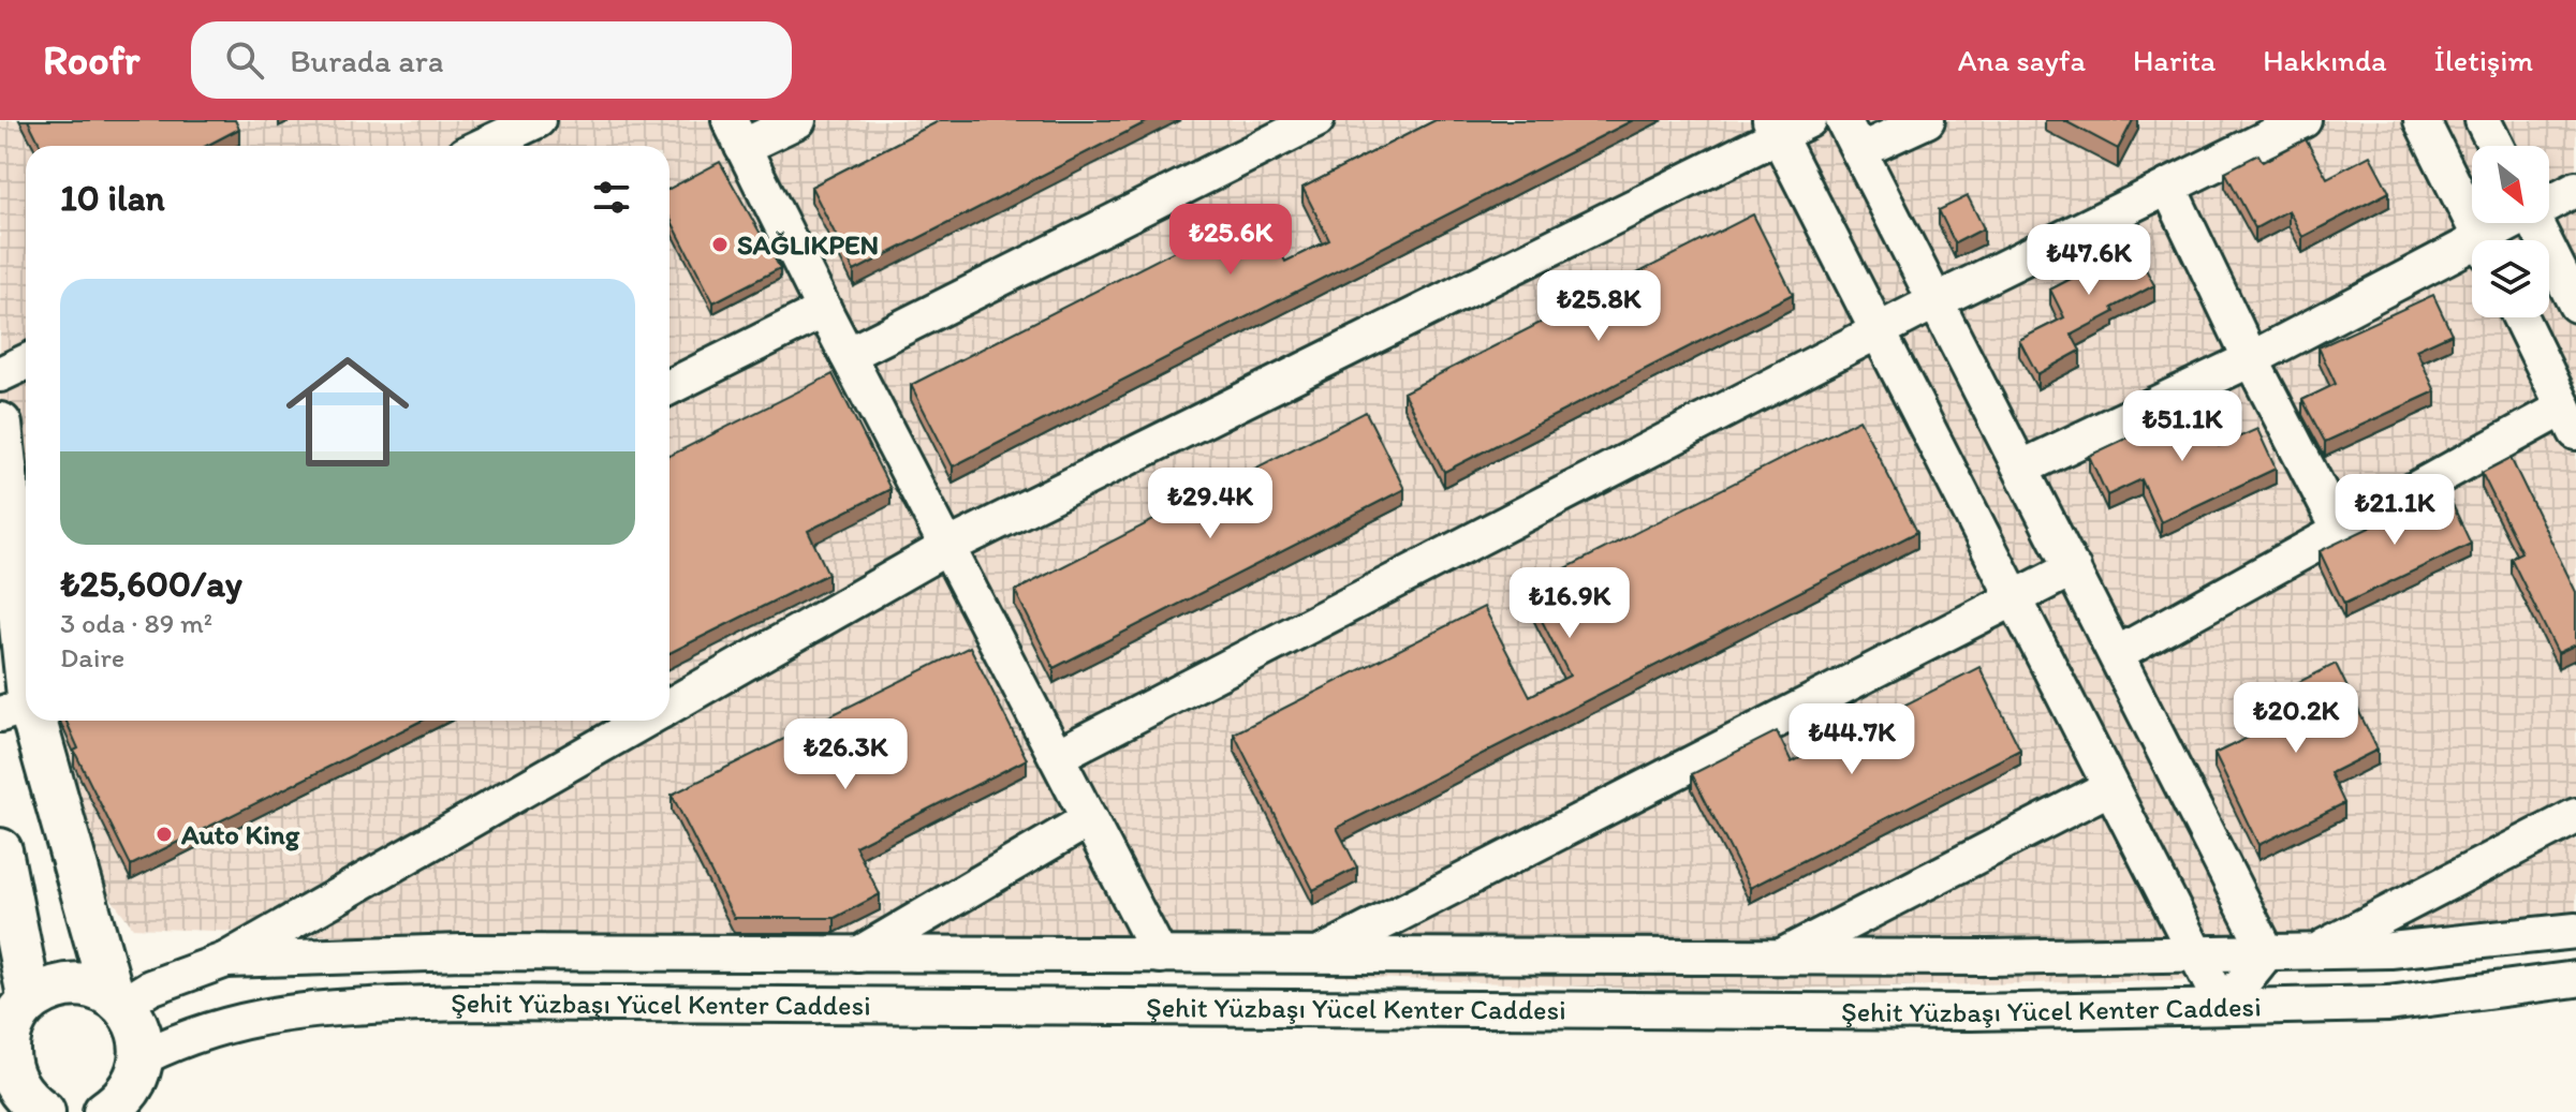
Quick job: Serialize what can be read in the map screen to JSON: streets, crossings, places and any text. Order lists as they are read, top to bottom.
{
  "streets": {
    "street": ["Şehit Yüzbaşı Yücel Kenter Caddesi"]
  },
  "places": ["SAĞLIKPEN", "Auto King"],
  "north": "bottom right",
  "page": {
    "header": "Roofr",
    "search": "Burada ara",
    "nav": [
      "Ana sayfa",
      "Harita",
      "Hakkında",
      "İletişim"
    ],
    "heading": "10 ilan",
    "price": [
      "₺25.6K",
      "₺47.6K",
      "₺25.8K",
      "₺51.1K",
      "₺29.4K",
      "₺21.1K",
      "₺16.9K",
      "₺20.2K",
      "₺44.7K",
      "₺26.3K"
    ],
    "list": [
      {
        "name": "₺25,600/ay",
        "note": "3 oda · 89 m² · Daire"
      }
    ]
  }
}
